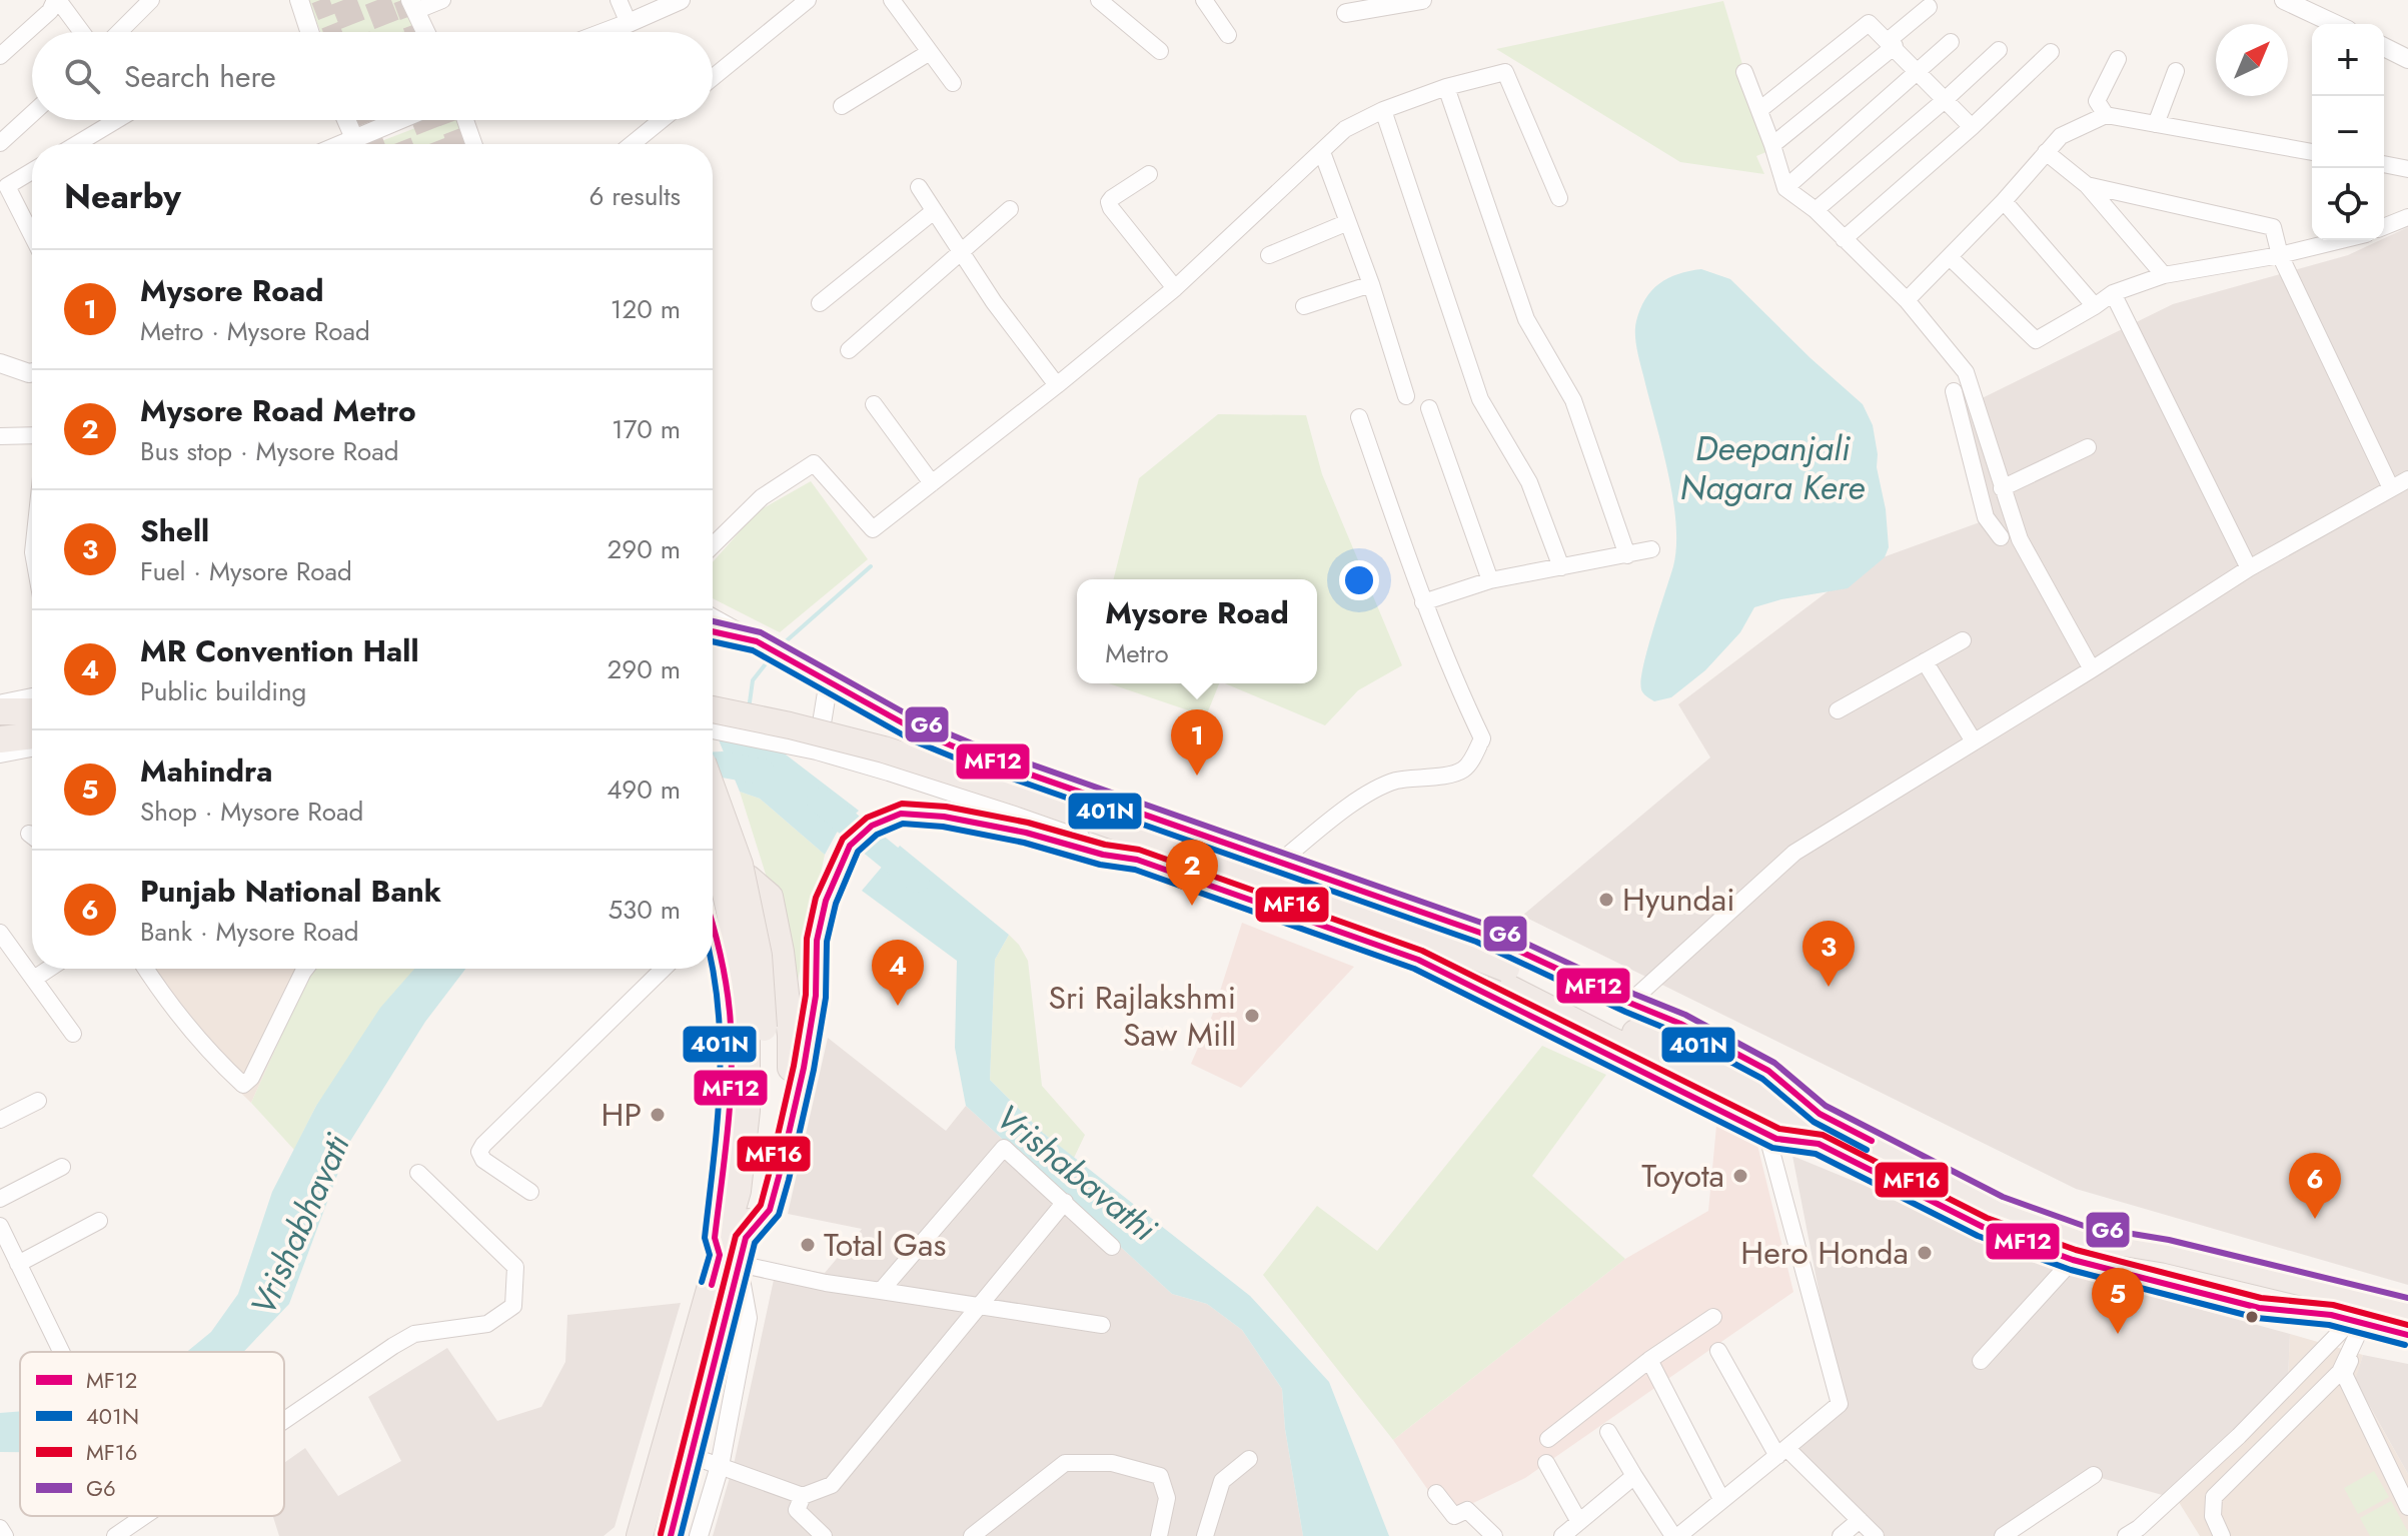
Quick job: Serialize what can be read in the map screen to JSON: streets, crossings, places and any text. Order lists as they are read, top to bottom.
{
  "water": ["Deepanjali Nagara Kere", "Vrishabavathi", "Vrishabhavati"],
  "places": [
    "Hyundai",
    "Sri Rajlakshmi Saw Mill",
    "HP",
    "Toyota",
    "Total Gas",
    "Hero Honda"
  ],
  "lines": [
    "transit line G6",
    "transit line MF12",
    "transit line 401N",
    "transit line MF16"
  ],
  "legend": [
    "MF12",
    "401N",
    "MF16",
    "G6"
  ],
  "north": "top right",
  "page": {
    "map_buttons": ["+", "−"],
    "search": "Search here",
    "heading": ["Nearby", "6 results"],
    "list": [
      {
        "mark": "1",
        "name": "Mysore Road",
        "note": "Metro · Mysore Road",
        "value": "120 m"
      },
      {
        "mark": "2",
        "name": "Mysore Road Metro",
        "note": "Bus stop · Mysore Road",
        "value": "170 m"
      },
      {
        "mark": "3",
        "name": "Shell",
        "note": "Fuel · Mysore Road",
        "value": "290 m"
      },
      {
        "mark": "4",
        "name": "MR Convention Hall",
        "note": "Public building",
        "value": "290 m"
      },
      {
        "mark": "5",
        "name": "Mahindra",
        "note": "Shop · Mysore Road",
        "value": "490 m"
      },
      {
        "mark": "6",
        "name": "Punjab National Bank",
        "note": "Bank · Mysore Road",
        "value": "530 m"
      }
    ],
    "popup": ["Mysore Road", "Metro"],
    "pins": [
      "1",
      "2",
      "3",
      "4",
      "6",
      "5"
    ]
  }
}
